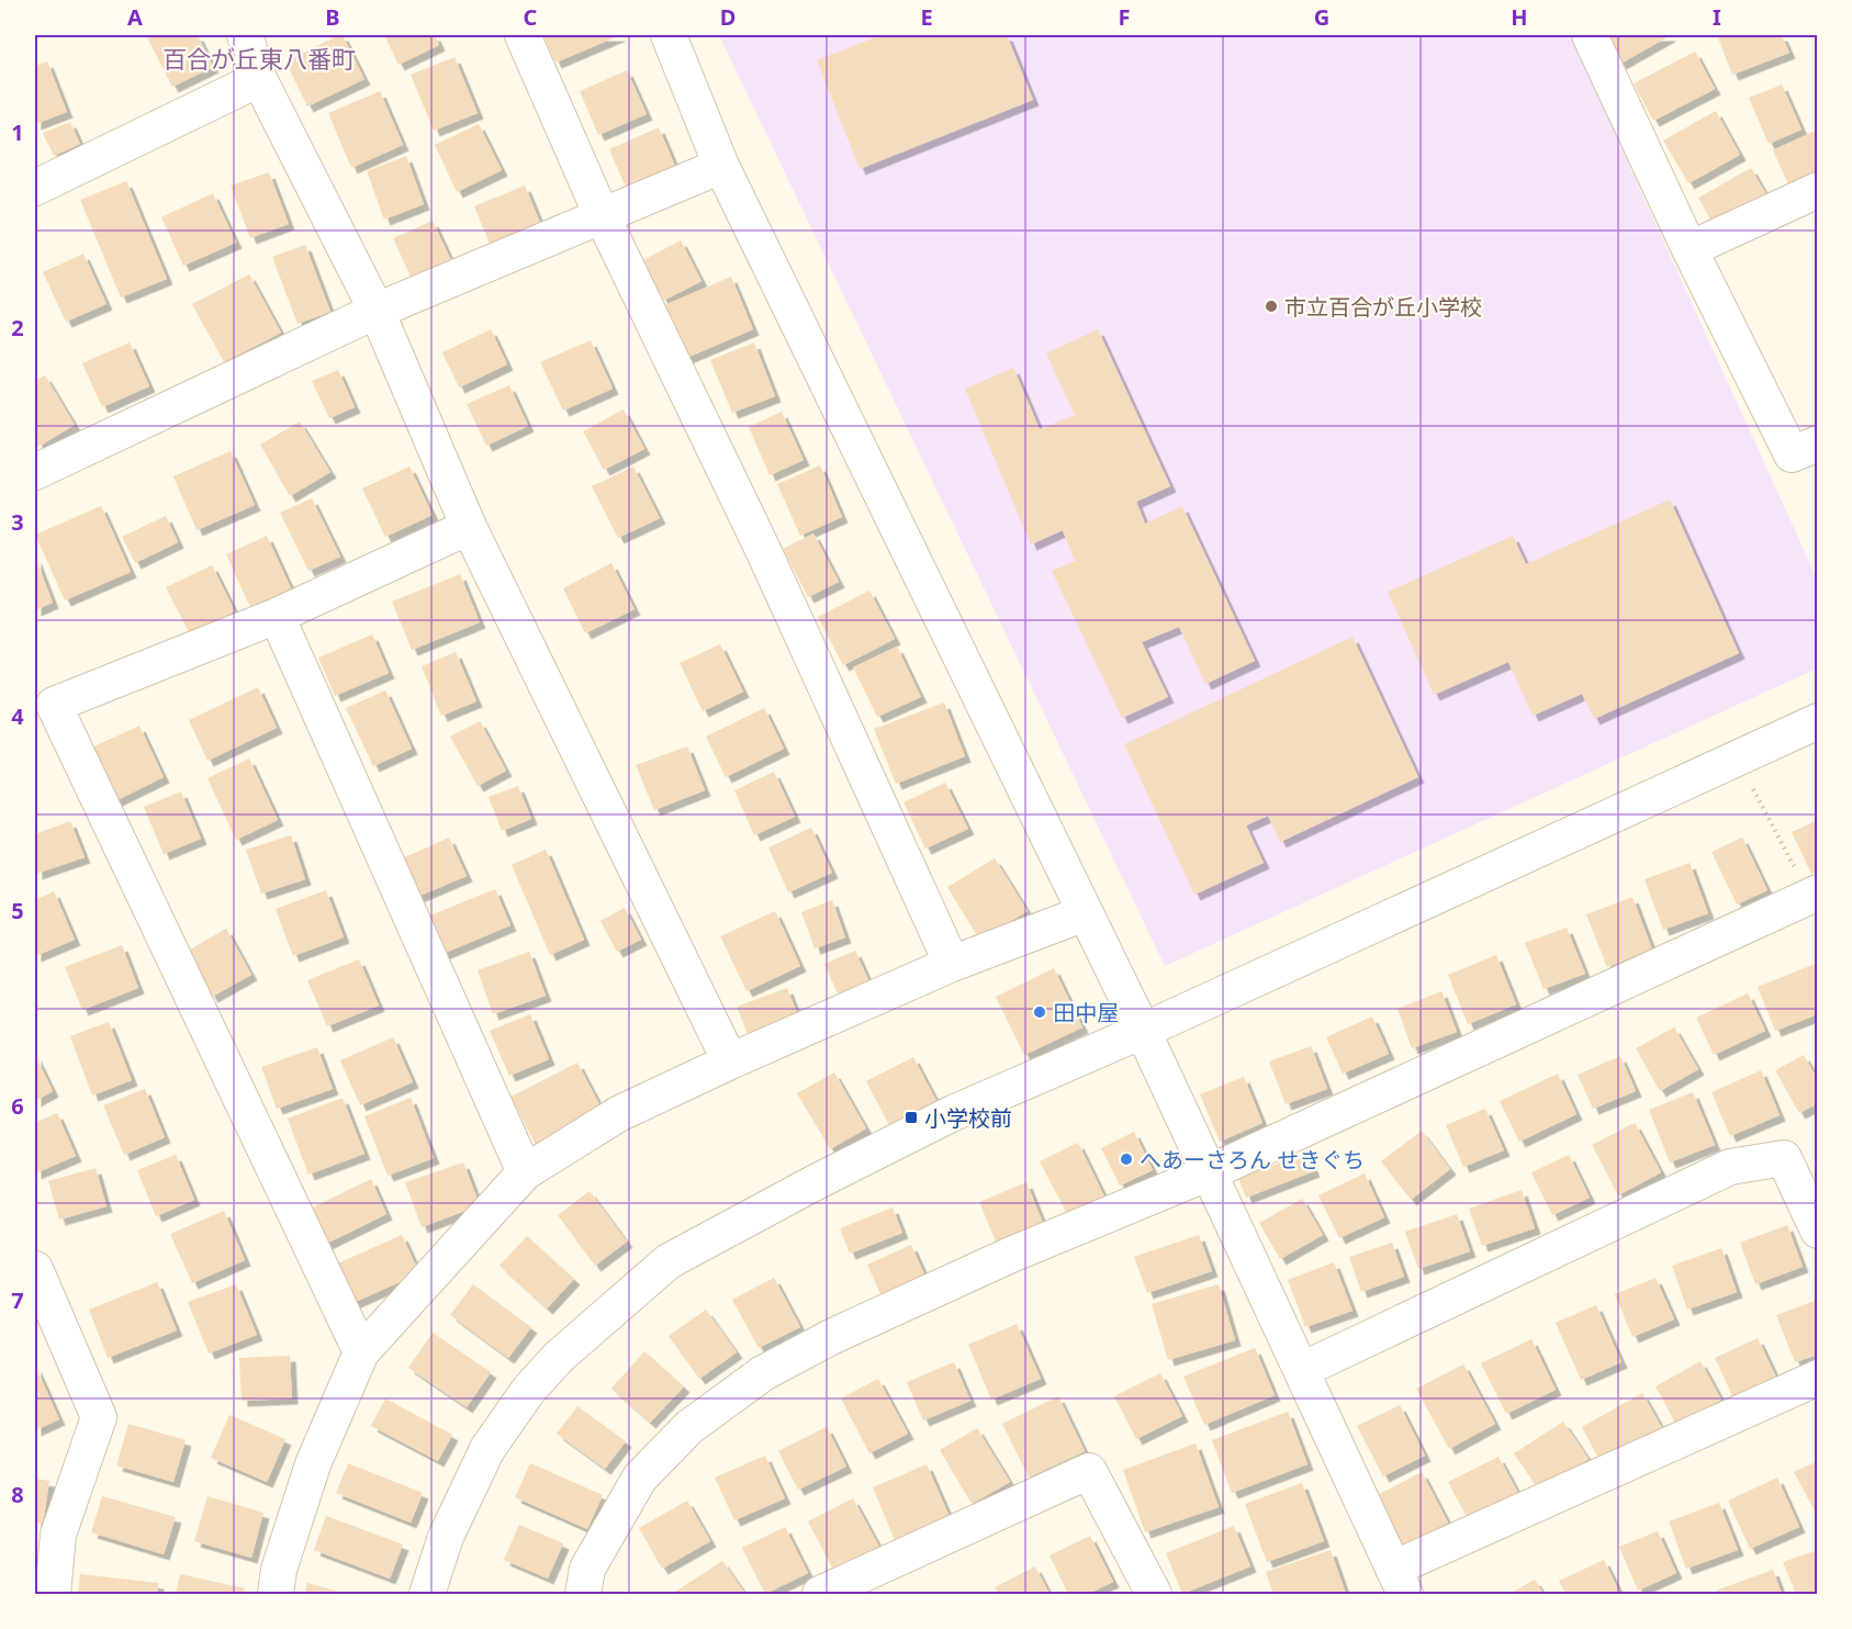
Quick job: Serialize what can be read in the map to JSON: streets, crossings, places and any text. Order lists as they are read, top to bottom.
{
  "districts": ["百合が丘東八番町"],
  "places": {
    "other": ["市立百合が丘小学校", "田中屋", "へあーさろん せきぐち"],
    "transit": ["小学校前"]
  },
  "grid": {
    "columns": [
      "A",
      "B",
      "C",
      "D",
      "E",
      "F",
      "G",
      "H",
      "I"
    ],
    "rows": [
      "1",
      "2",
      "3",
      "4",
      "5",
      "6",
      "7",
      "8"
    ]
  }
}
